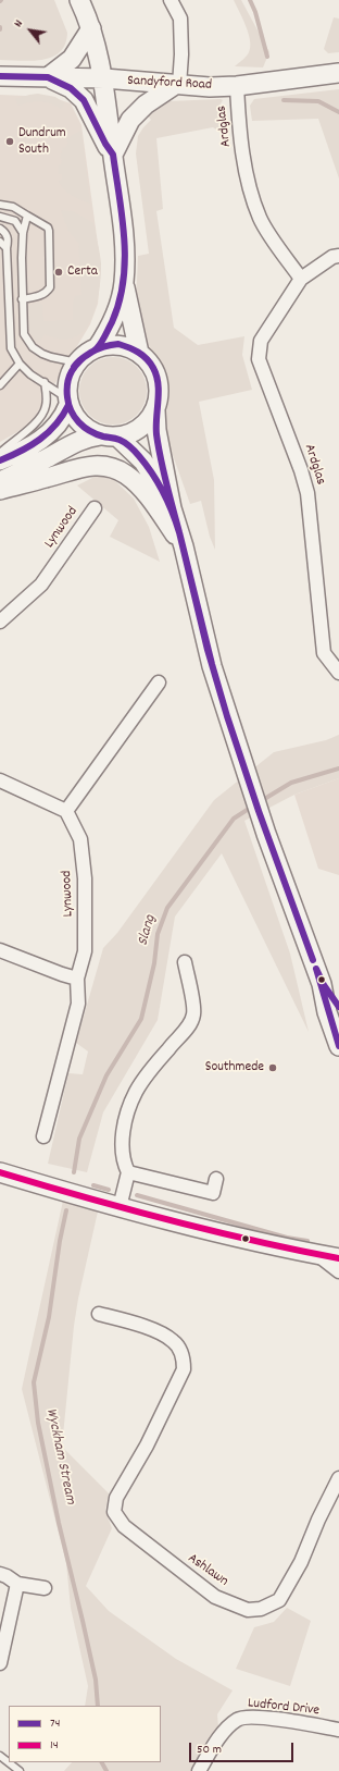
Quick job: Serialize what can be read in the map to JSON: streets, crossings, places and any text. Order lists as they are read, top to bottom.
{
  "streets": {
    "main road": ["Sandyford Road"],
    "street": [
      "Ardglas",
      "Lynwood",
      "Ashlawn",
      "Ludford Drive"
    ]
  },
  "crossings": [
    ["Sandyford Road", "Ardglas"]
  ],
  "water": ["Slang", "Wyckham Stream"],
  "places": ["Dundrum South", "Certa", "Southmede"],
  "lines": ["transit line 74", "transit line 14"],
  "legend": ["74", "14"],
  "scale_bar": "50 m",
  "north": "top left"
}
